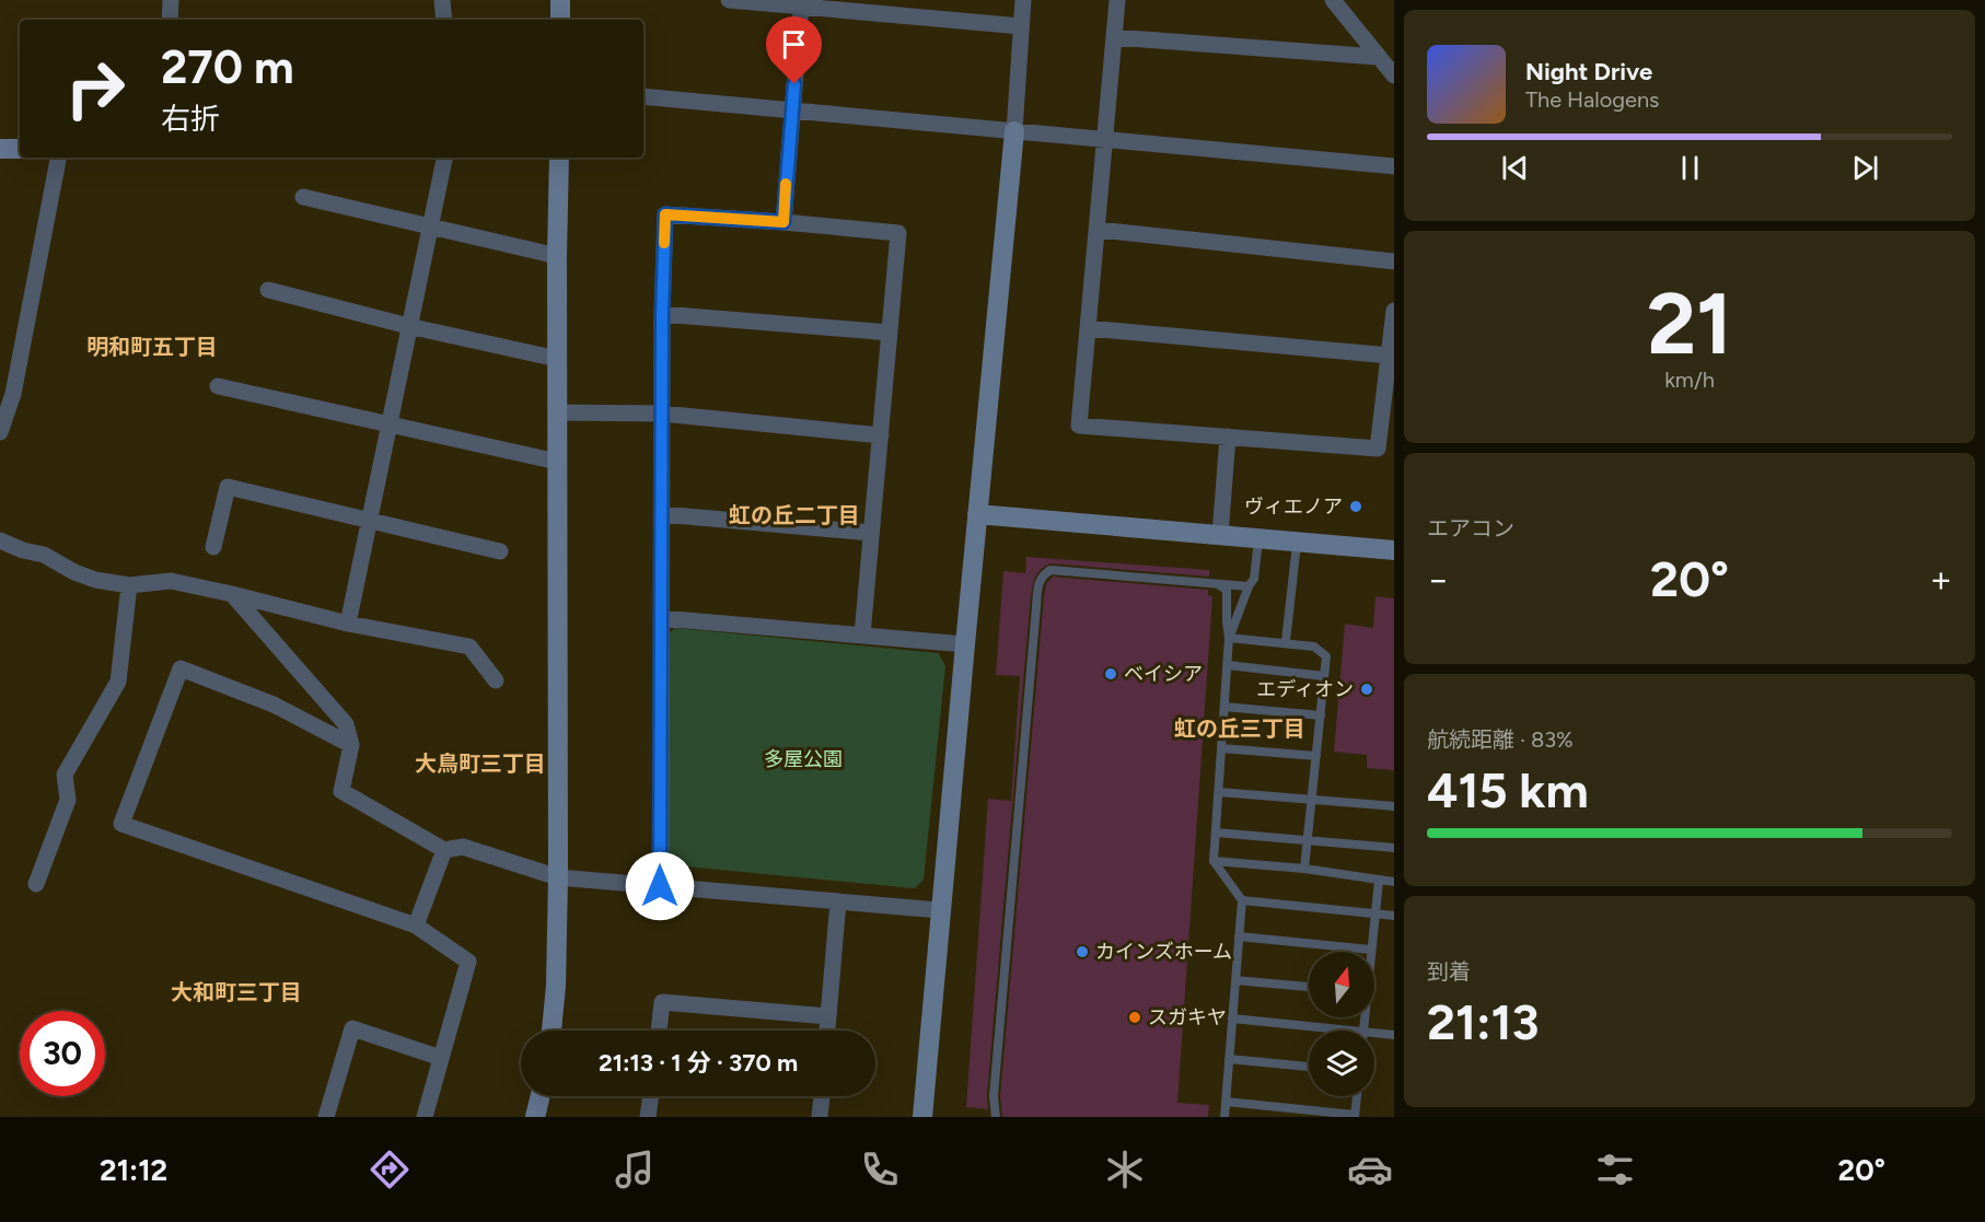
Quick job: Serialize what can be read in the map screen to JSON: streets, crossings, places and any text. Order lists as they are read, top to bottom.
{
  "districts": [
    "明和町五丁目",
    "虹の丘二丁目",
    "虹の丘三丁目",
    "大鳥町三丁目",
    "大和町三丁目"
  ],
  "parks": ["多屋公園"],
  "places": [
    "ヴィエノア",
    "ベイシア",
    "エディオン",
    "カインズホーム",
    "スガキヤ"
  ],
  "north": "top",
  "page": {
    "turn": ["270 m", "右折"],
    "song": ["Night Drive", "The Halogens"],
    "tile": [
      ["21", "km/h"],
      "エアコン",
      ["航続距離 · 83%", "415 km"],
      ["到着", "21:13"]
    ],
    "heat": ["−", "20°", "+"],
    "limit": "30",
    "trip": "21:13 · 1 分 · 370 m",
    "tabs": ["21:12", "20°"]
  }
}
